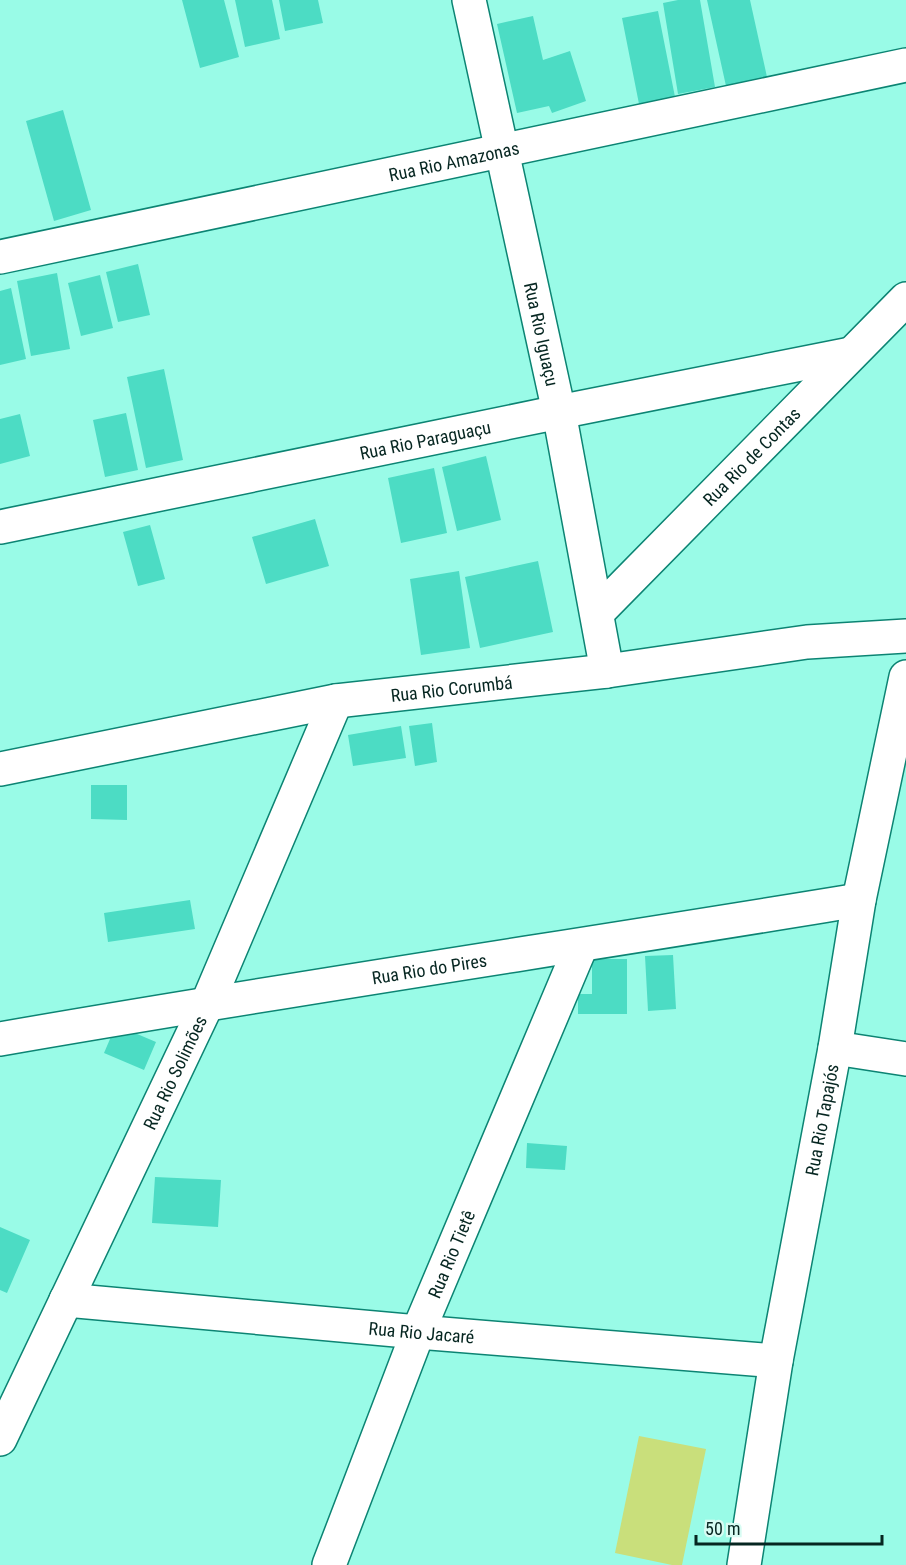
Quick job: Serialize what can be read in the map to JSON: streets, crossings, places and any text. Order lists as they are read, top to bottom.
{
  "streets": {
    "street": [
      "Rua Rio Amazonas",
      "Rua Rio Iguaçu",
      "Rua Rio Paraguaçu",
      "Rua Rio de Contas",
      "Rua Rio Corumbá",
      "Rua Rio do Pires",
      "Rua Rio Solimões",
      "Rua Rio Tapajós",
      "Rua Rio Tietê",
      "Rua Rio Jacaré"
    ]
  },
  "crossings": [
    ["Rua Rio Amazonas", "Rua Rio Iguaçu"],
    ["Rua Rio Iguaçu", "Rua Rio Paraguaçu"],
    ["Rua Rio Iguaçu", "Rua Rio de Contas"],
    ["Rua Rio Iguaçu", "Rua Rio Corumbá"],
    ["Rua Rio Paraguaçu", "Rua Rio de Contas"],
    ["Rua Rio Corumbá", "Rua Rio Solimões"],
    ["Rua Rio do Pires", "Rua Rio Solimões"],
    ["Rua Rio do Pires", "Rua Rio Tapajós"],
    ["Rua Rio do Pires", "Rua Rio Tietê"],
    ["Rua Rio Solimões", "Rua Rio Jacaré"],
    ["Rua Rio Tapajós", "Rua Rio Jacaré"],
    ["Rua Rio Tietê", "Rua Rio Jacaré"]
  ],
  "scale_bar": "50 m"
}
